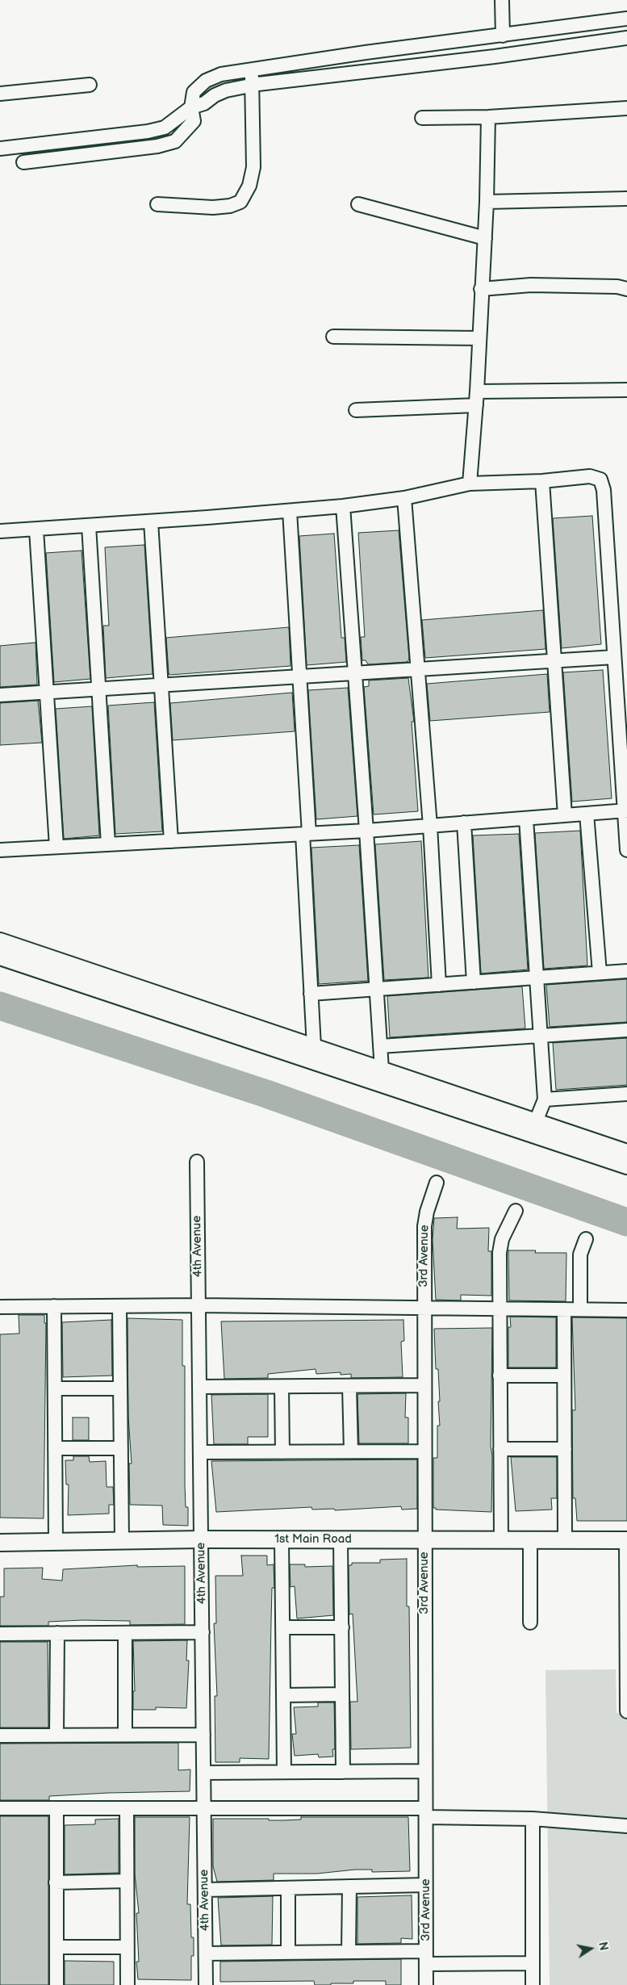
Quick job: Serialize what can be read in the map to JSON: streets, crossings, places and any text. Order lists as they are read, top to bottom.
{
  "streets": {
    "street": ["4th Avenue", "3rd Avenue", "1st Main Road"]
  },
  "crossings": [
    ["4th Avenue", "1st Main Road"],
    ["3rd Avenue", "1st Main Road"]
  ],
  "north": "right"
}
